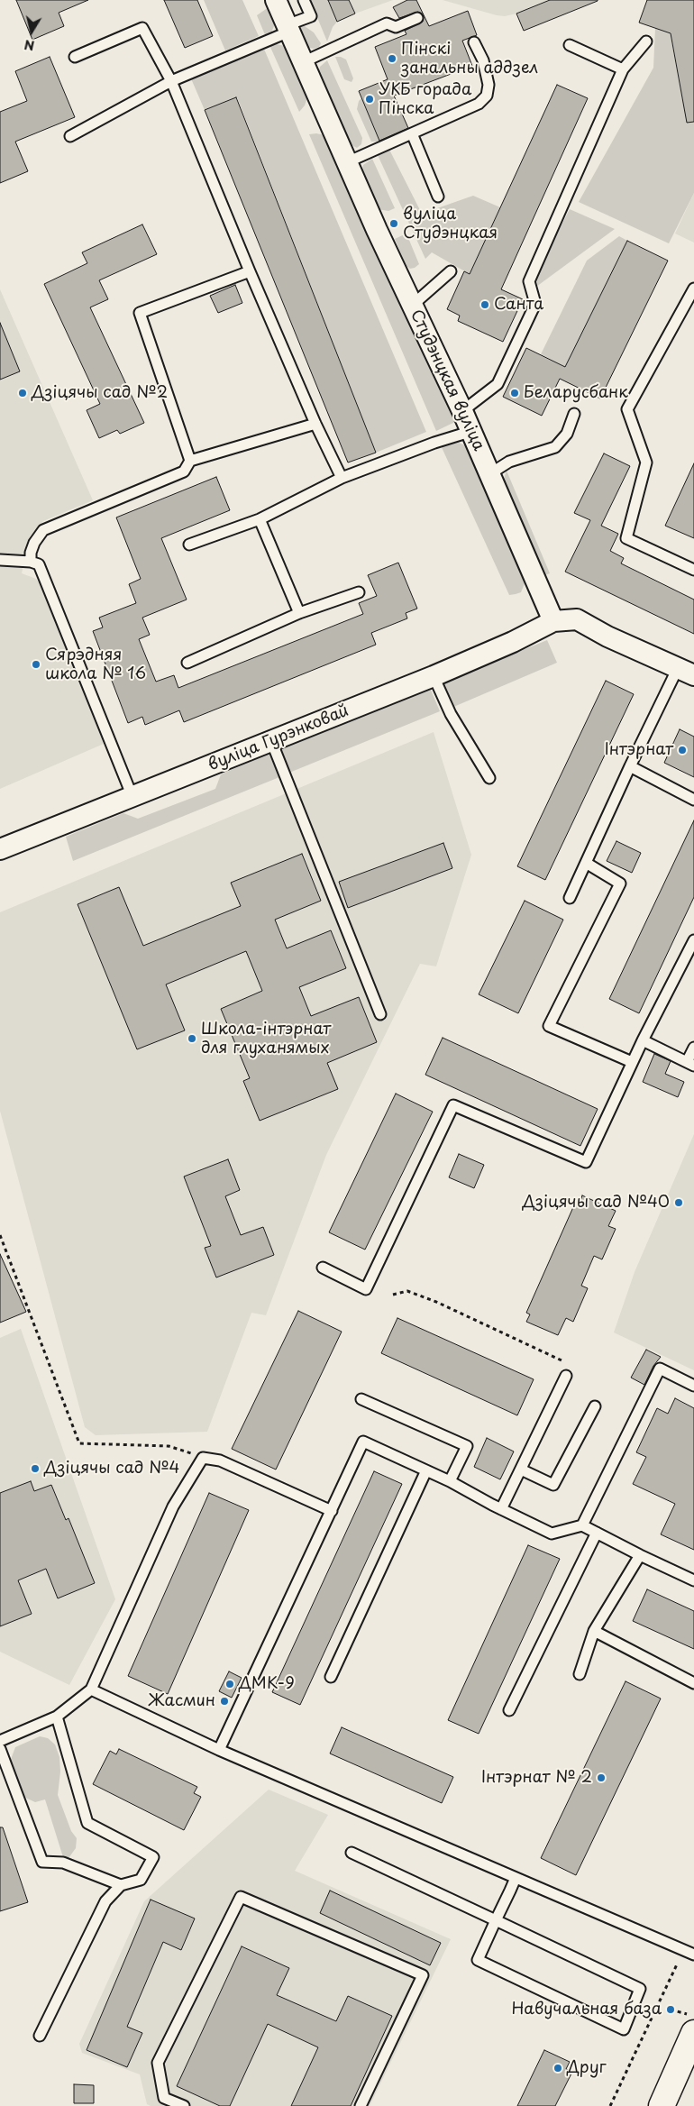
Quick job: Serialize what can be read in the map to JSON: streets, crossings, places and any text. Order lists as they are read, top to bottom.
{
  "streets": {
    "street": ["Студэнцкая вуліца", "вуліца Гурэнковай"]
  },
  "crossings": [
    ["Студэнцкая вуліца", "вуліца Гурэнковай"]
  ],
  "places": [
    "Пінскі занальны аддзел",
    "УКБ горада Пінска",
    "вуліца Студэнцкая",
    "Санта",
    "Дзіцячы сад №2",
    "Беларусбанк",
    "Сярэдняя школа № 16",
    "Інтэрнат",
    "Школа-інтэрнат для глуханямых",
    "Дзіцячы сад №40",
    "Дзіцячы сад №4",
    "ДМК-9",
    "Жасмин",
    "Інтэрнат № 2",
    "Навучальная база",
    "Друг"
  ],
  "north": "bottom"
}
